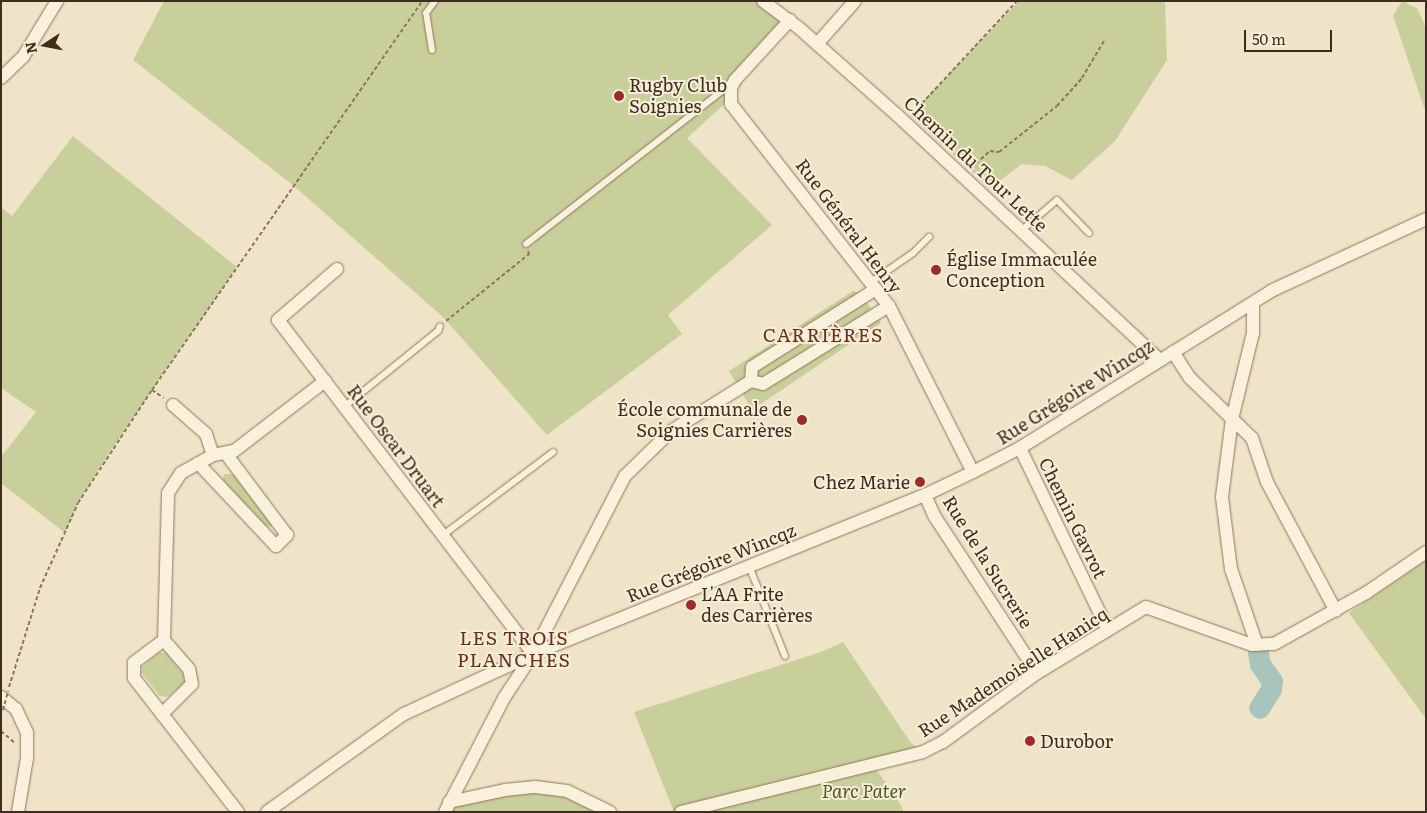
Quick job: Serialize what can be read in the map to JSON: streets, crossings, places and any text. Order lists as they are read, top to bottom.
{
  "streets": {
    "street": [
      "Chemin du Tour Lette",
      "Rue Général Henry",
      "Rue Grégoire Wincqz",
      "Rue Oscar Druart",
      "Chemin Gavrot",
      "Rue de la Sucrerie",
      "Rue Mademoiselle Hanicq"
    ]
  },
  "crossings": [
    ["Chemin du Tour Lette", "Rue Grégoire Wincqz"],
    ["Rue Général Henry", "Rue Grégoire Wincqz"],
    ["Rue Grégoire Wincqz", "Rue Oscar Druart"],
    ["Rue Grégoire Wincqz", "Chemin Gavrot"],
    ["Rue Grégoire Wincqz", "Rue de la Sucrerie"],
    ["Chemin Gavrot", "Rue Mademoiselle Hanicq"],
    ["Rue de la Sucrerie", "Rue Mademoiselle Hanicq"]
  ],
  "districts": ["CARRIÈRES", "LES TROIS PLANCHES"],
  "parks": ["Parc Pater"],
  "places": [
    "Rugby Club Soignies",
    "Église Immaculée Conception",
    "École communale de Soignies Carrières",
    "Chez Marie",
    "L'AA Frite des Carrières",
    "Durobor"
  ],
  "scale_bar": "50 m",
  "north": "left"
}
